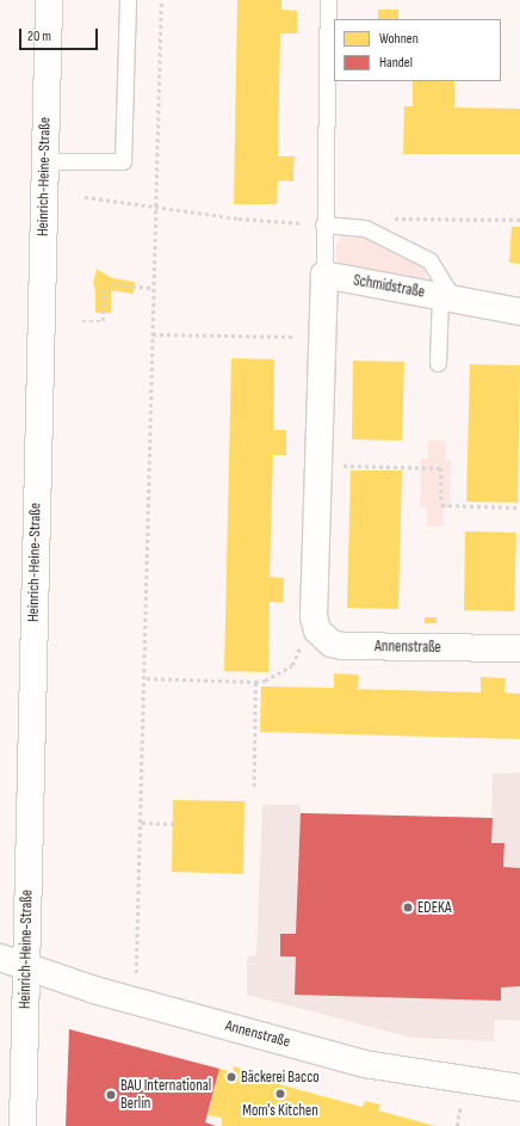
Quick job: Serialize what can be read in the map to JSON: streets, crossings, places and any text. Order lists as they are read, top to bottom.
{
  "streets": {
    "street": ["Heinrich-Heine-Straße", "Schmidstraße", "Annenstraße"]
  },
  "crossings": [
    ["Heinrich-Heine-Straße", "Annenstraße"]
  ],
  "places": [
    "EDEKA",
    "Bäckerei Bacco",
    "Mom's Kitchen",
    "BAU International Berlin"
  ],
  "legend": ["Wohnen", "Handel"],
  "scale_bar": "20 m"
}
